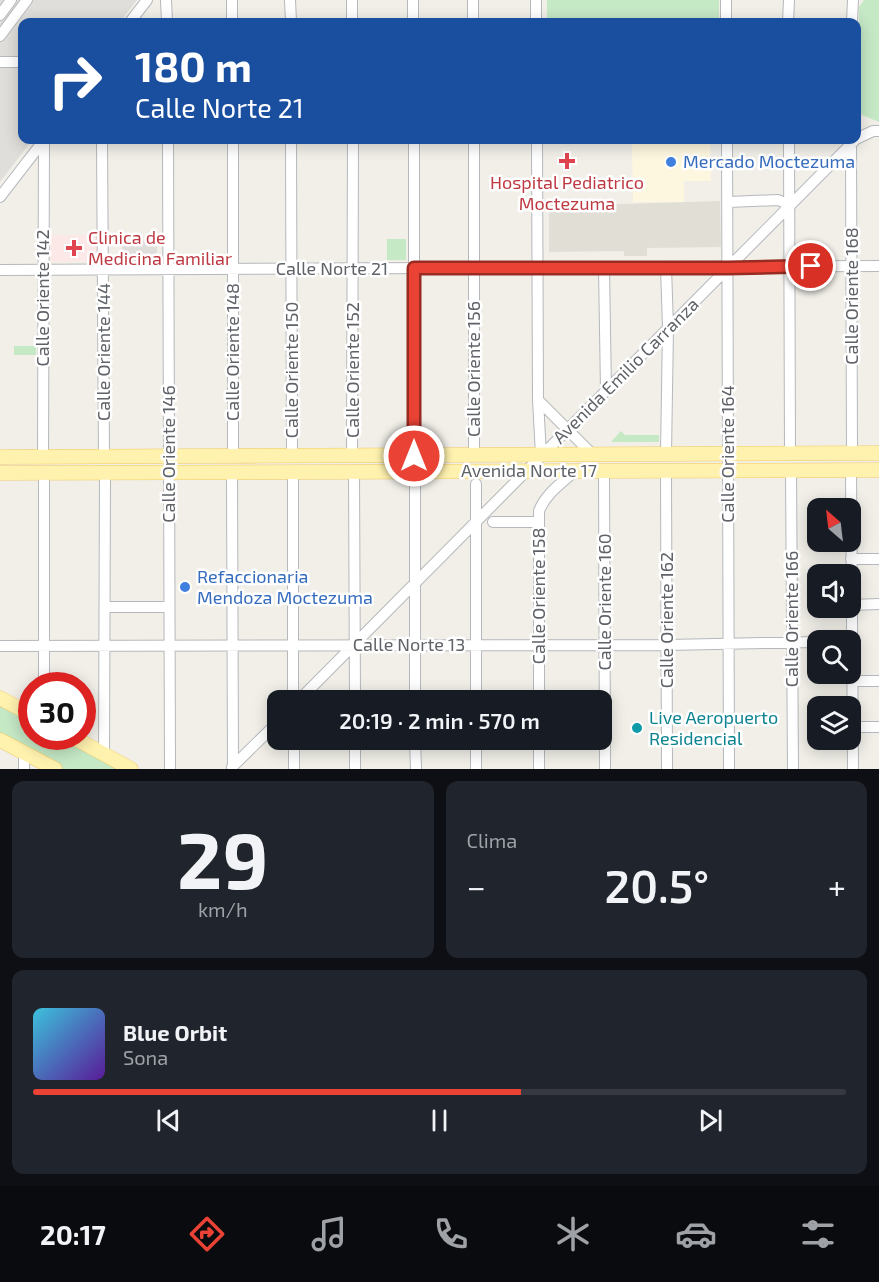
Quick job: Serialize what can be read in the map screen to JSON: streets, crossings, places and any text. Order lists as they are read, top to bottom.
{
  "streets": {
    "main road": ["Avenida Norte 17"],
    "street": [
      "Calle Norte 21",
      "Calle Oriente 168",
      "Calle Oriente 142",
      "Calle Oriente 144",
      "Calle Oriente 148",
      "Calle Oriente 156",
      "Calle Oriente 150",
      "Calle Oriente 152",
      "Avenida Emilio Carranza",
      "Calle Oriente 146",
      "Calle Oriente 164",
      "Calle Oriente 158",
      "Calle Oriente 160",
      "Calle Oriente 166",
      "Calle Oriente 162",
      "Calle Norte 13"
    ]
  },
  "crossings": [
    ["Calle Norte 21", "Calle Oriente 168"],
    ["Calle Norte 21", "Calle Oriente 142"],
    ["Calle Norte 21", "Calle Oriente 144"],
    ["Calle Norte 21", "Calle Oriente 148"],
    ["Calle Norte 21", "Calle Oriente 156"],
    ["Calle Norte 21", "Calle Oriente 150"],
    ["Calle Norte 21", "Calle Oriente 152"],
    ["Calle Norte 21", "Avenida Emilio Carranza"],
    ["Calle Norte 21", "Calle Oriente 146"],
    ["Calle Norte 21", "Calle Oriente 164"],
    ["Calle Oriente 168", "Avenida Norte 17"],
    ["Calle Oriente 142", "Avenida Norte 17"],
    ["Calle Oriente 144", "Avenida Norte 17"],
    ["Calle Oriente 148", "Avenida Norte 17"],
    ["Calle Oriente 156", "Avenida Norte 17"],
    ["Calle Oriente 150", "Avenida Norte 17"],
    ["Calle Oriente 152", "Avenida Norte 17"],
    ["Avenida Emilio Carranza", "Calle Oriente 164"],
    ["Avenida Emilio Carranza", "Avenida Norte 17"],
    ["Avenida Emilio Carranza", "Calle Norte 13"],
    ["Calle Oriente 146", "Avenida Norte 17"],
    ["Calle Oriente 146", "Calle Norte 13"],
    ["Calle Oriente 164", "Avenida Norte 17"],
    ["Calle Oriente 164", "Calle Norte 13"],
    ["Avenida Norte 17", "Calle Oriente 158"],
    ["Avenida Norte 17", "Calle Oriente 160"],
    ["Avenida Norte 17", "Calle Oriente 166"],
    ["Avenida Norte 17", "Calle Oriente 162"],
    ["Calle Oriente 158", "Calle Norte 13"],
    ["Calle Oriente 160", "Calle Norte 13"],
    ["Calle Oriente 166", "Calle Norte 13"],
    ["Calle Oriente 162", "Calle Norte 13"]
  ],
  "places": {
    "health": ["Hospital Pediatrico Moctezuma", "Clinica de Medicina Familiar"],
    "other": ["Mercado Moctezuma", "Refaccionaria Mendoza Moctezuma", "Live Aeropuerto Residencial"]
  },
  "north": "top left",
  "page": {
    "turn": ["180 m", "Calle Norte 21"],
    "limit": "30",
    "trip": "20:19 · 2 min · 570 m",
    "tile": [
      ["29", "km/h"],
      "Clima"
    ],
    "heat": ["−", "20.5°", "+"],
    "song": ["Blue Orbit", "Sona"],
    "tabs": "20:17"
  }
}
